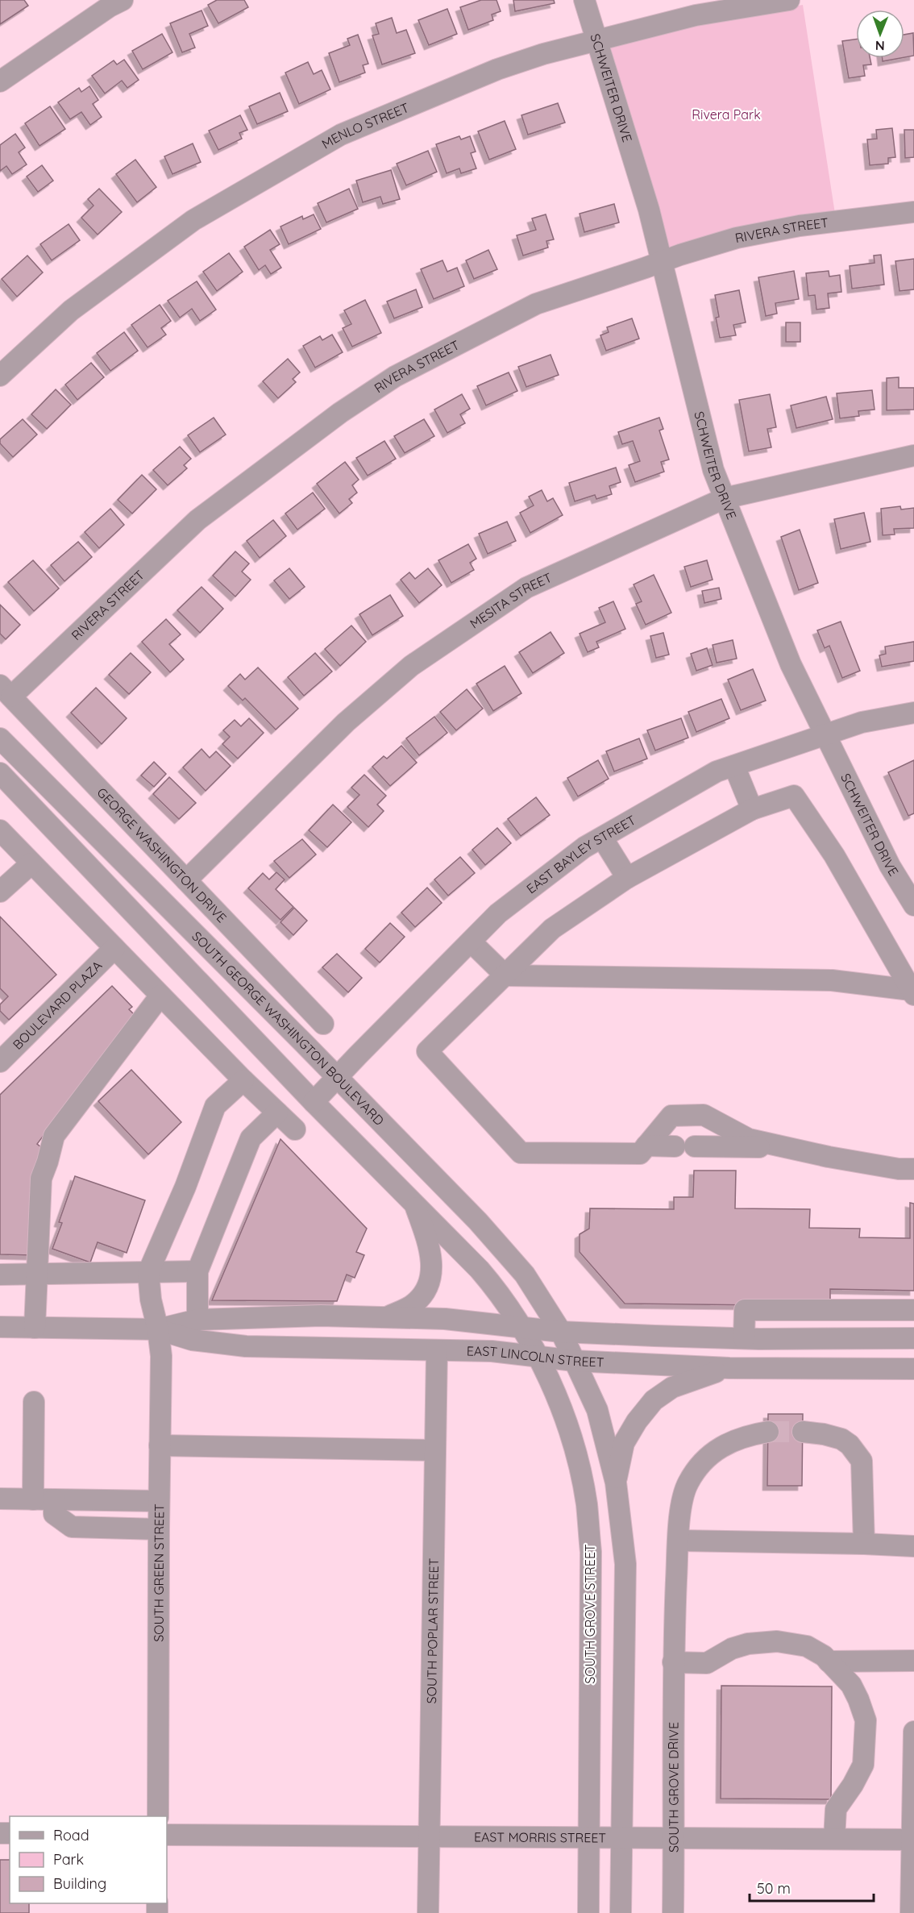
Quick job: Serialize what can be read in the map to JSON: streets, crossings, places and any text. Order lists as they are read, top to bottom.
{
  "streets": {
    "street": [
      "SCHWEITER DRIVE",
      "MENLO STREET",
      "RIVERA STREET",
      "MESITA STREET",
      "GEORGE WASHINGTON DRIVE",
      "EAST BAYLEY STREET",
      "BOULEVARD PLAZA",
      "SOUTH GEORGE WASHINGTON BOULEVARD",
      "EAST LINCOLN STREET",
      "SOUTH GREEN STREET",
      "SOUTH GROVE STREET",
      "SOUTH POPLAR STREET",
      "SOUTH GROVE DRIVE",
      "EAST MORRIS STREET"
    ]
  },
  "crossings": [
    ["SCHWEITER DRIVE", "MENLO STREET"],
    ["SCHWEITER DRIVE", "RIVERA STREET"],
    ["SCHWEITER DRIVE", "MESITA STREET"],
    ["SCHWEITER DRIVE", "EAST BAYLEY STREET"],
    ["RIVERA STREET", "GEORGE WASHINGTON DRIVE"],
    ["MESITA STREET", "GEORGE WASHINGTON DRIVE"],
    ["EAST BAYLEY STREET", "SOUTH GEORGE WASHINGTON BOULEVARD"],
    ["SOUTH GEORGE WASHINGTON BOULEVARD", "EAST LINCOLN STREET"],
    ["EAST LINCOLN STREET", "SOUTH GREEN STREET"],
    ["EAST LINCOLN STREET", "SOUTH GROVE STREET"],
    ["EAST LINCOLN STREET", "SOUTH POPLAR STREET"],
    ["SOUTH GROVE STREET", "EAST MORRIS STREET"],
    ["SOUTH POPLAR STREET", "EAST MORRIS STREET"],
    ["SOUTH GROVE DRIVE", "EAST MORRIS STREET"]
  ],
  "parks": ["Rivera Park"],
  "legend": ["Road", "Park", "Building"],
  "scale_bar": "50 m",
  "north": "bottom"
}
